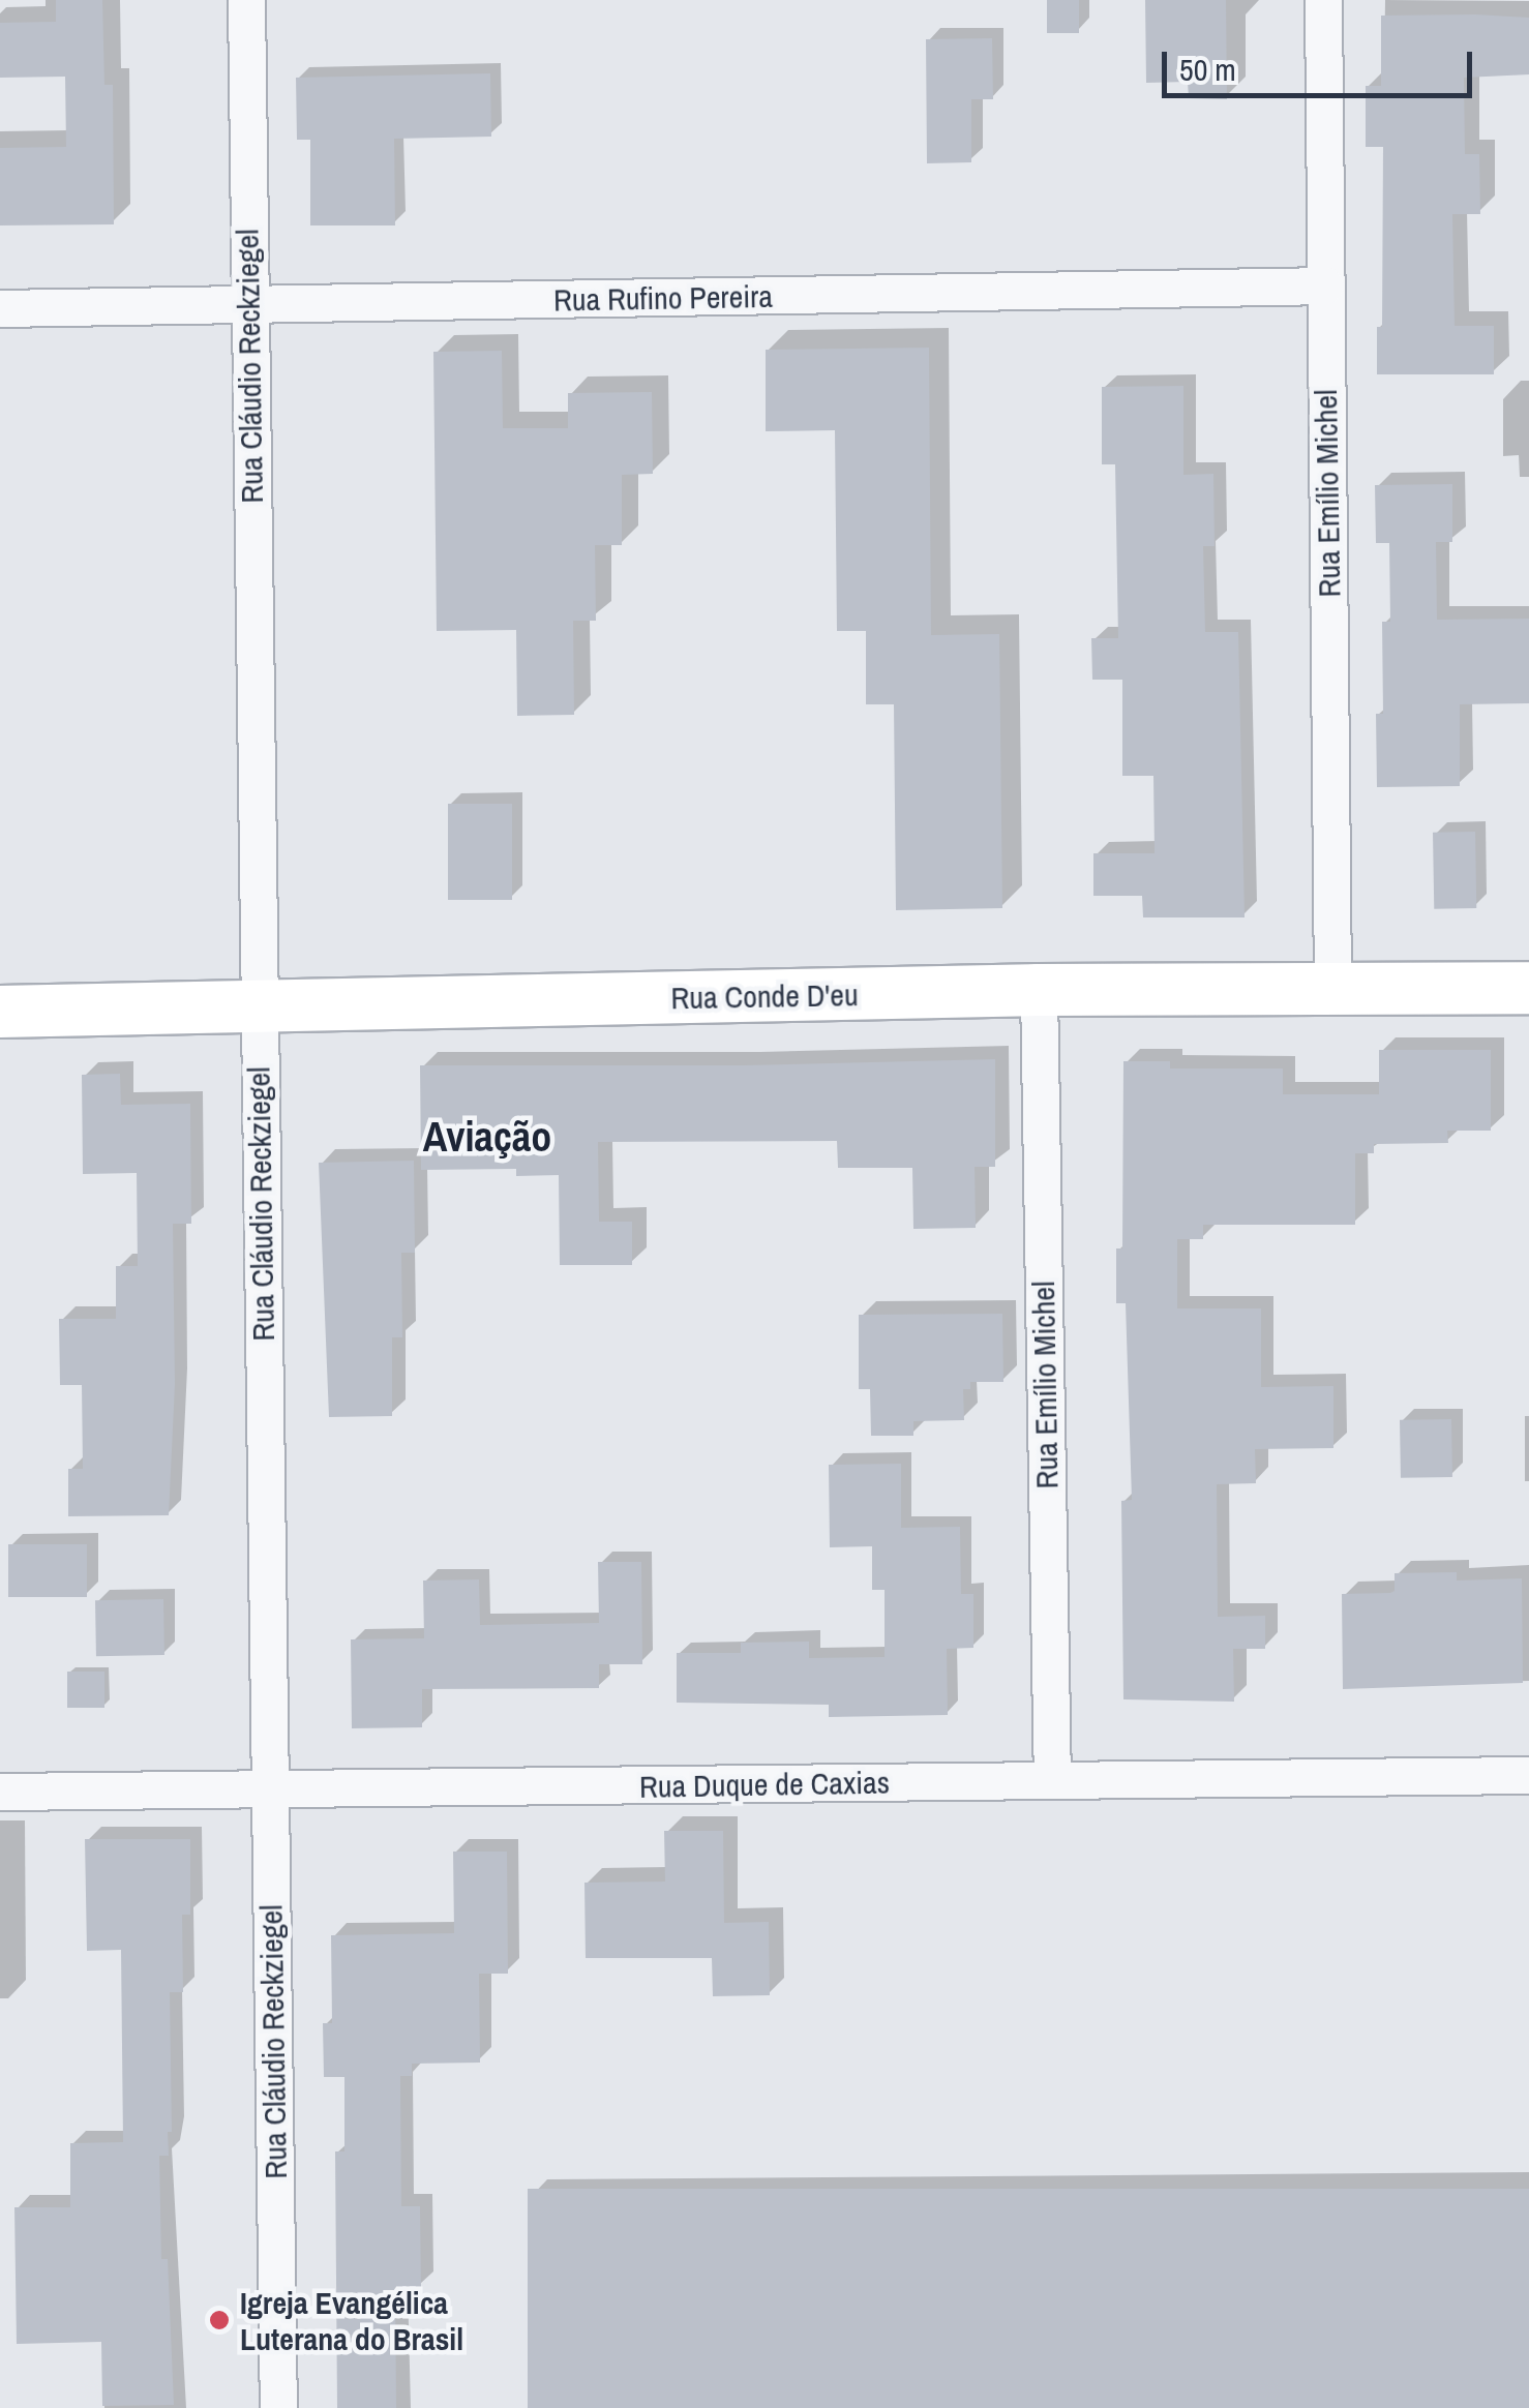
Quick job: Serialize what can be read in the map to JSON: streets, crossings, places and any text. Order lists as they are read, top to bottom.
{
  "streets": {
    "street": [
      "Rua Rufino Pereira",
      "Rua Cláudio Reckziegel",
      "Rua Emílio Michel",
      "Rua Conde D'eu",
      "Rua Duque de Caxias"
    ]
  },
  "crossings": [
    ["Rua Rufino Pereira", "Rua Cláudio Reckziegel"],
    ["Rua Rufino Pereira", "Rua Emílio Michel"],
    ["Rua Cláudio Reckziegel", "Rua Conde D'eu"],
    ["Rua Cláudio Reckziegel", "Rua Duque de Caxias"],
    ["Rua Emílio Michel", "Rua Conde D'eu"],
    ["Rua Emílio Michel", "Rua Duque de Caxias"]
  ],
  "districts": ["Aviação"],
  "places": ["Igreja Evangélica Luterana do Brasil"],
  "scale_bar": "50 m"
}
